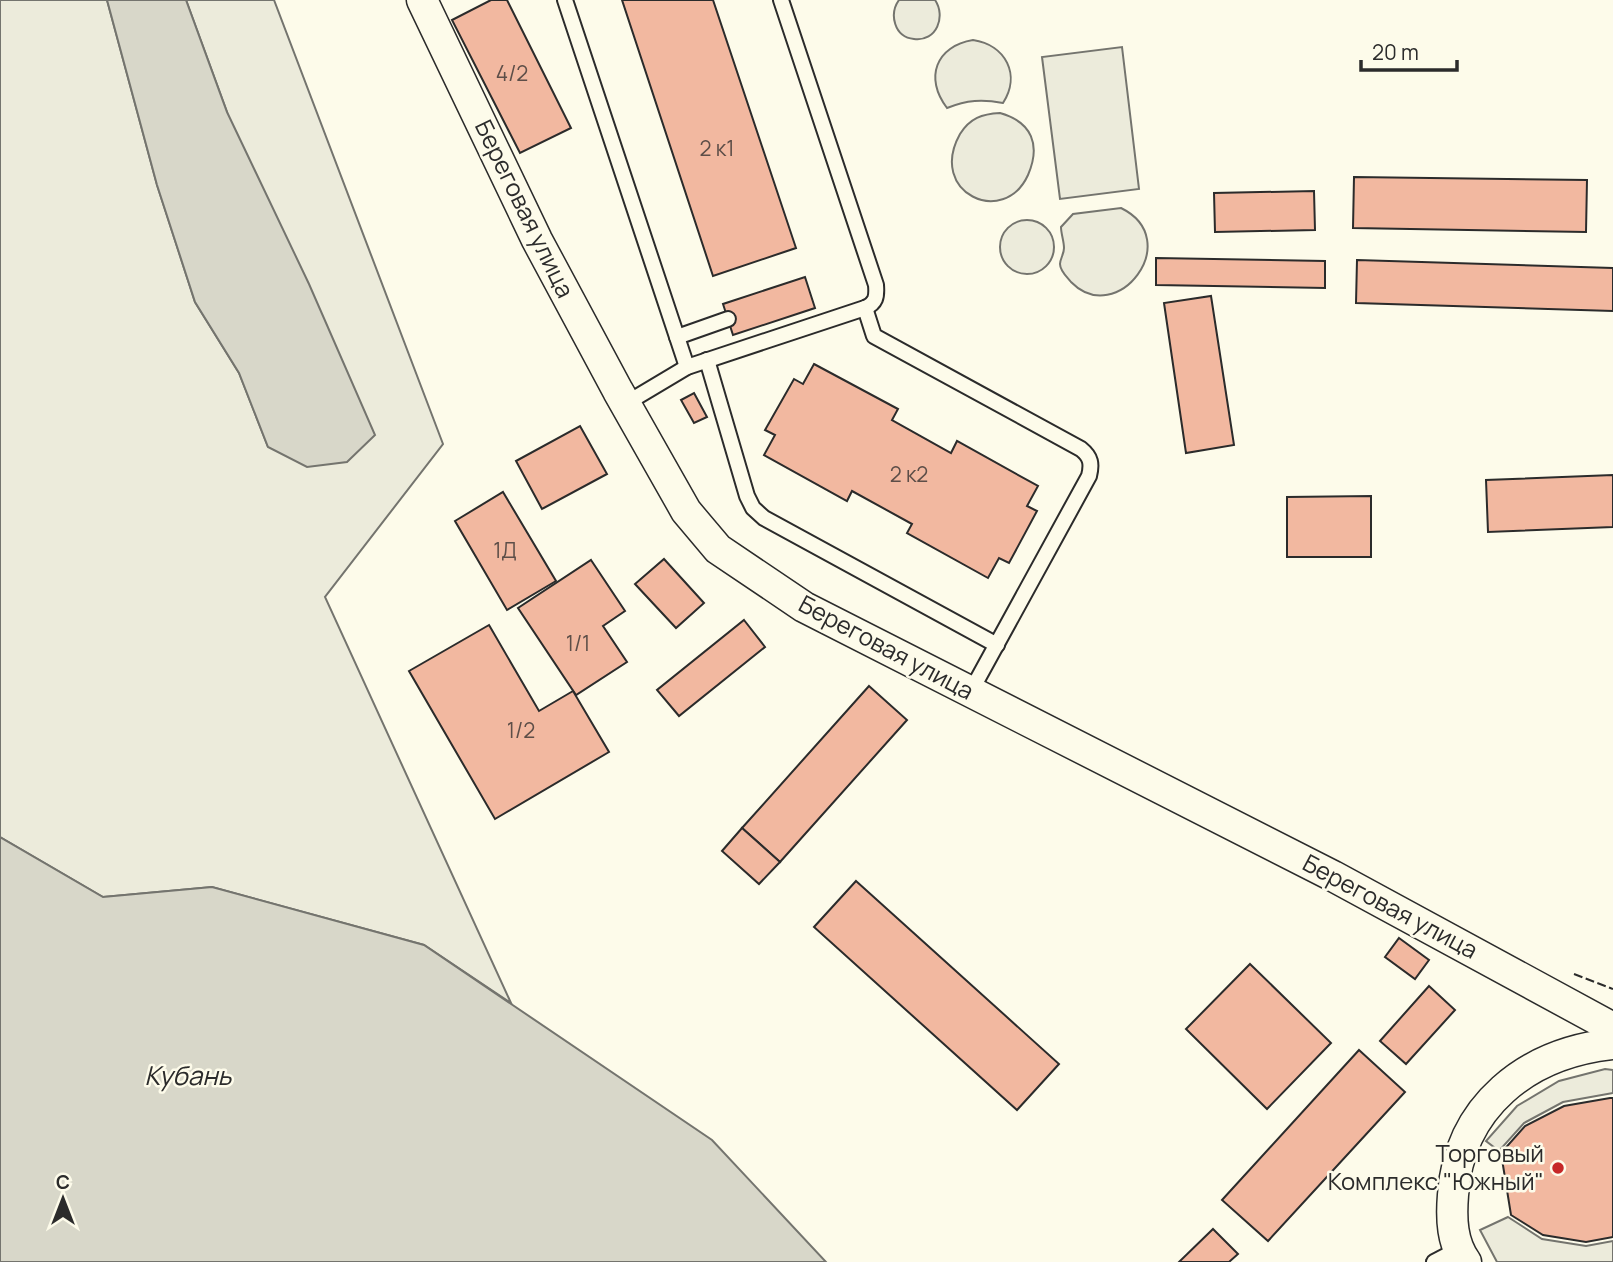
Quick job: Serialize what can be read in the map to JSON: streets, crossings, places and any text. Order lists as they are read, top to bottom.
{
  "streets": {
    "street": ["Береговая улица"]
  },
  "water": ["Кубань"],
  "places": ["Торговый Комплекс \"Южный\""],
  "house_numbers": [
    "4/2",
    "2 к1",
    "2 к2",
    "1Д",
    "1/1",
    "1/2"
  ],
  "scale_bar": "20 m",
  "north": "top"
}
